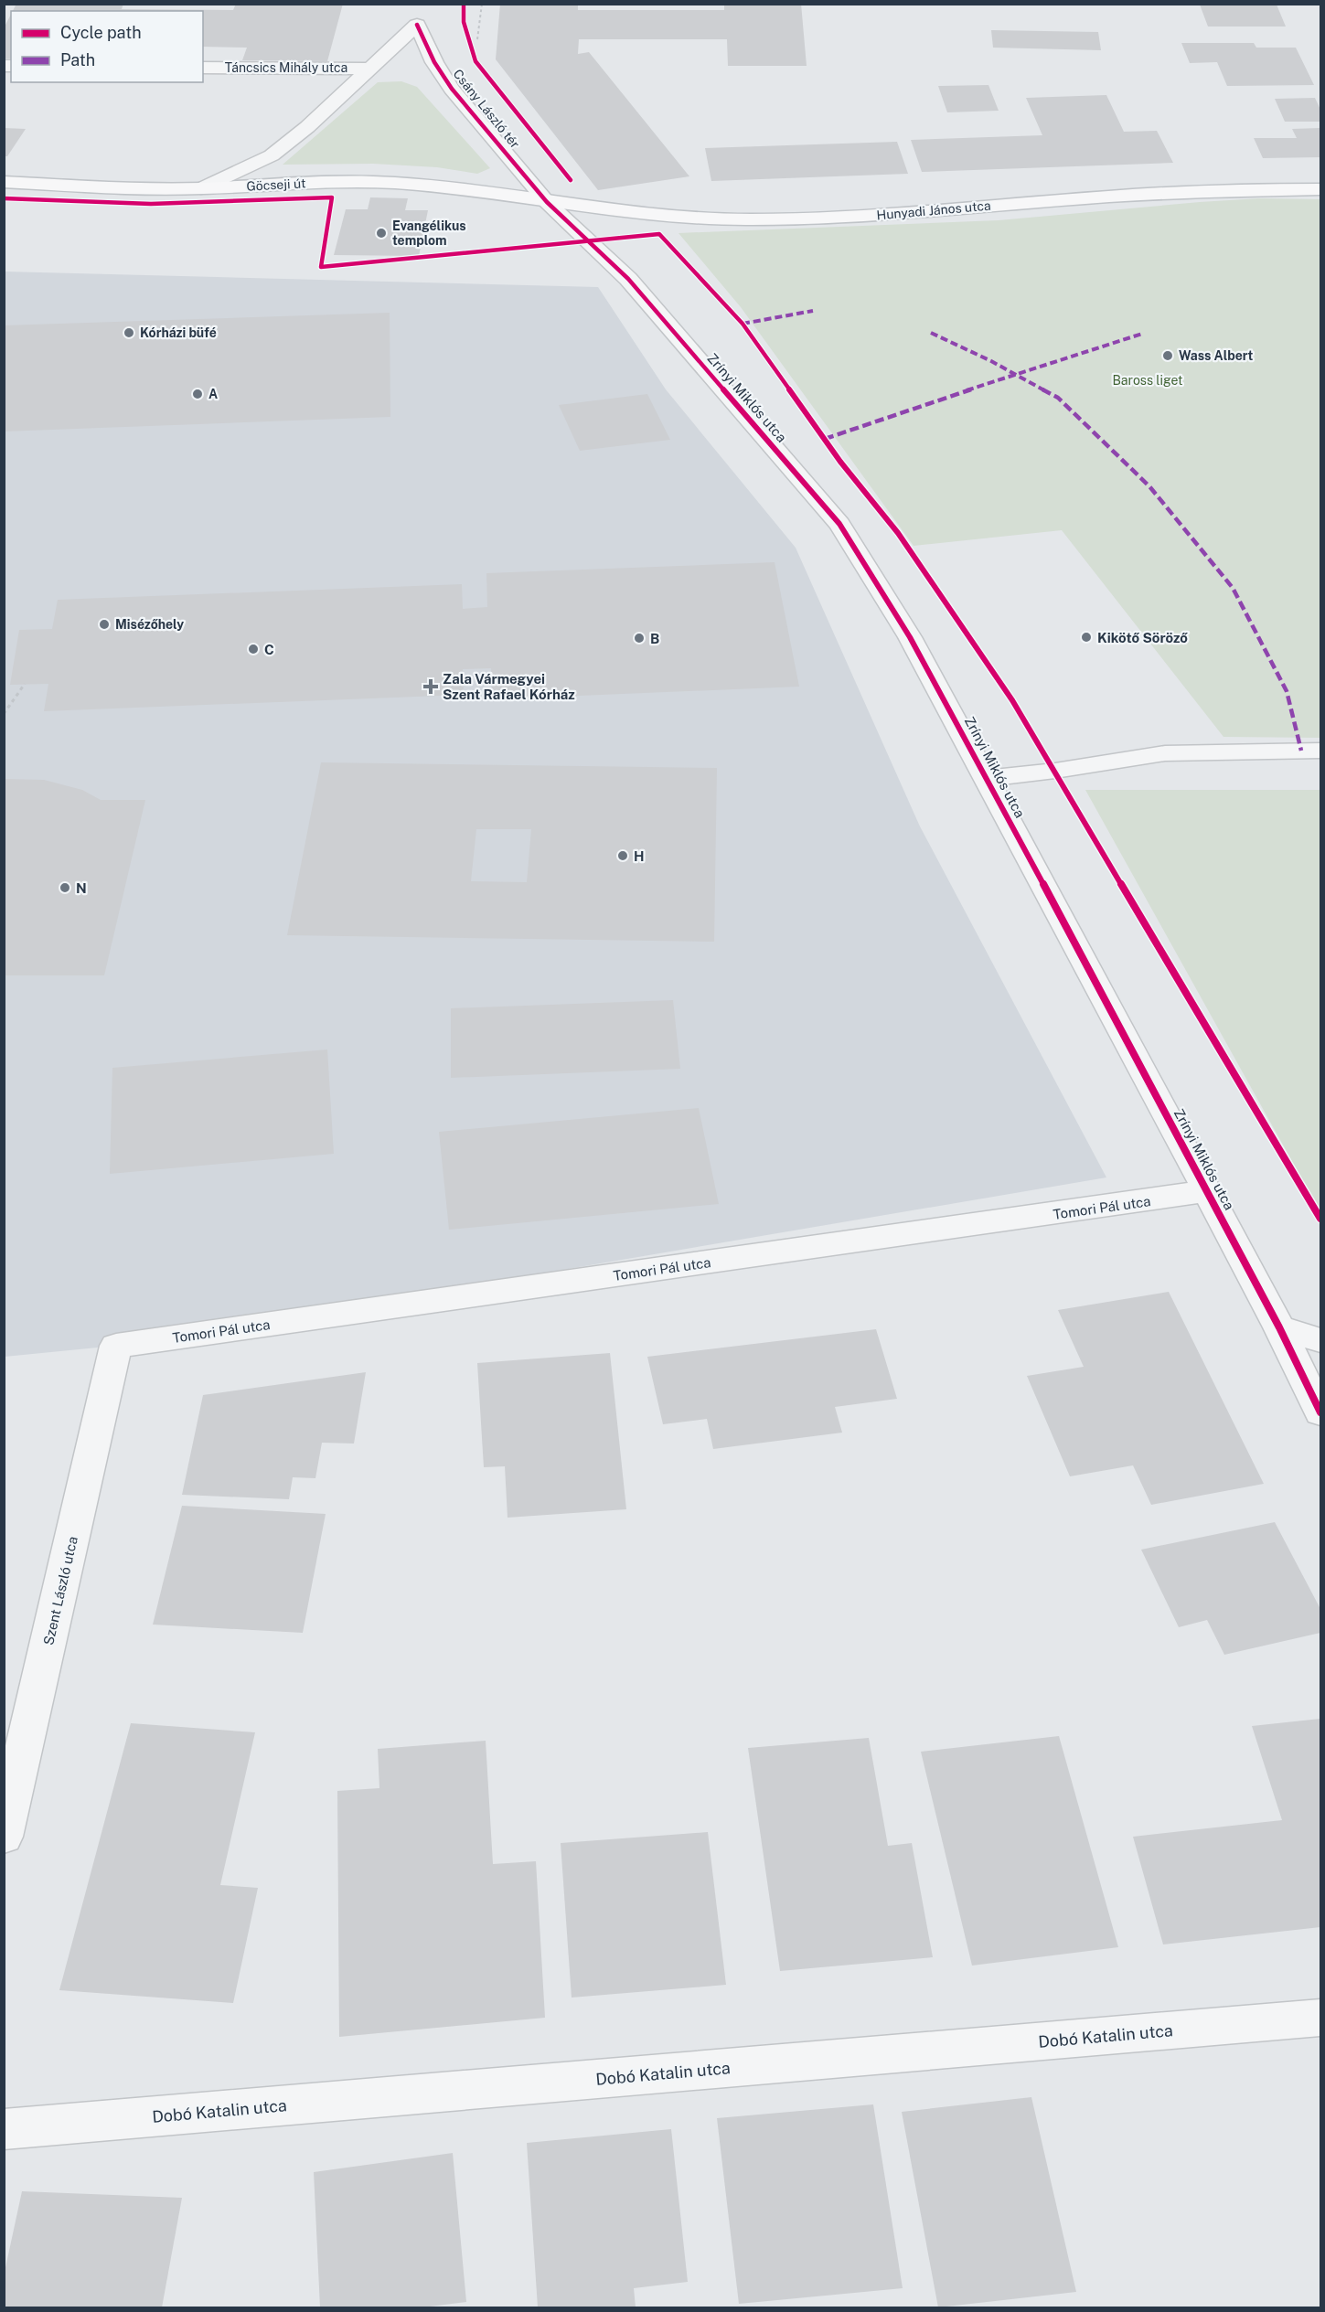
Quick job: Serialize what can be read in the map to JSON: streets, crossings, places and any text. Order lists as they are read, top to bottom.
{
  "streets": {
    "main road": ["Göcseji út", "Hunyadi János utca"],
    "street": [
      "Táncsics Mihály utca",
      "Csány László tér",
      "Zrínyi Miklós utca",
      "Tomori Pál utca",
      "Szent László utca",
      "Dobó Katalin utca"
    ]
  },
  "crossings": [
    ["Csány László tér", "Göcseji út"],
    ["Csány László tér", "Hunyadi János utca"],
    ["Csány László tér", "Zrínyi Miklós utca"],
    ["Göcseji út", "Hunyadi János utca"],
    ["Göcseji út", "Zrínyi Miklós utca"],
    ["Hunyadi János utca", "Zrínyi Miklós utca"],
    ["Zrínyi Miklós utca", "Tomori Pál utca"],
    ["Tomori Pál utca", "Szent László utca"]
  ],
  "parks": ["Baross liget"],
  "places": {
    "other": [
      "Evangélikus templom",
      "Kórházi büfé",
      "Wass Albert",
      "A",
      "Misézőhely",
      "Kikötő Söröző",
      "B",
      "C",
      "H",
      "N"
    ],
    "health": ["Zala Vármegyei Szent Rafael Kórház"]
  },
  "legend": ["Cycle path", "Path"]
}
